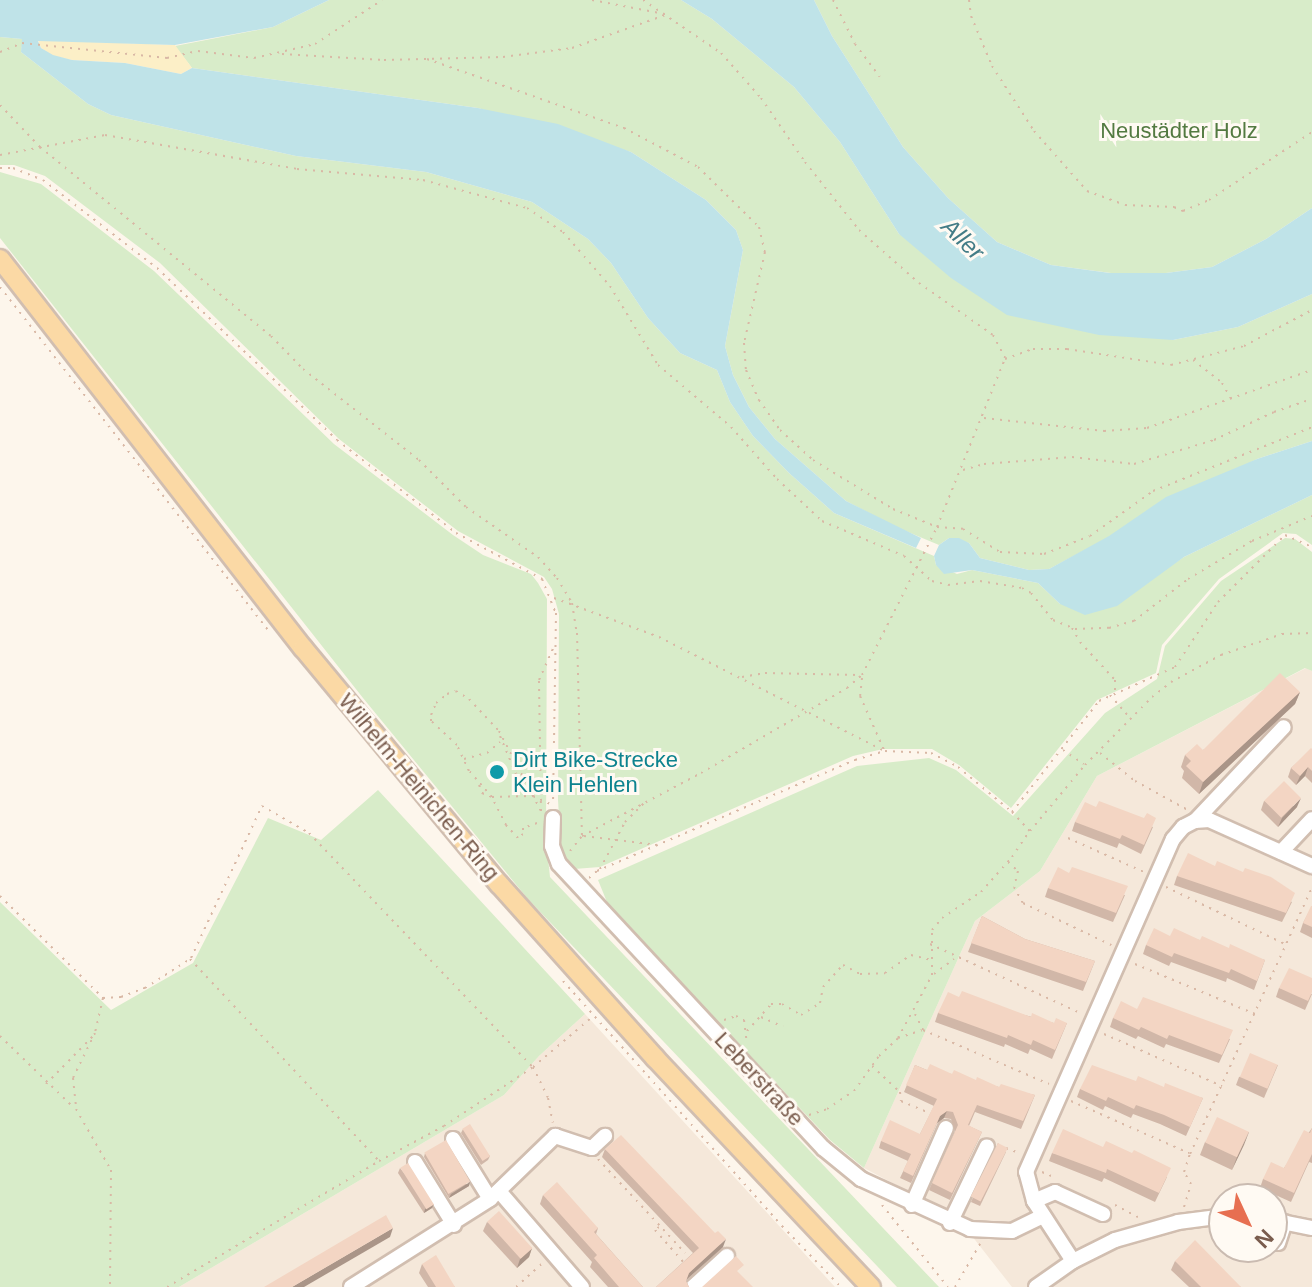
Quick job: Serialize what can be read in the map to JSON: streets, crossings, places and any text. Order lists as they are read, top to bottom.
{
  "streets": {
    "main road": ["Wilhelm-Heinichen-Ring"],
    "street": ["Leberstraße"]
  },
  "water": ["Aller"],
  "parks": ["Neustädter Holz"],
  "places": ["Dirt Bike-Strecke Klein Hehlen"],
  "north": "bottom right"
}
